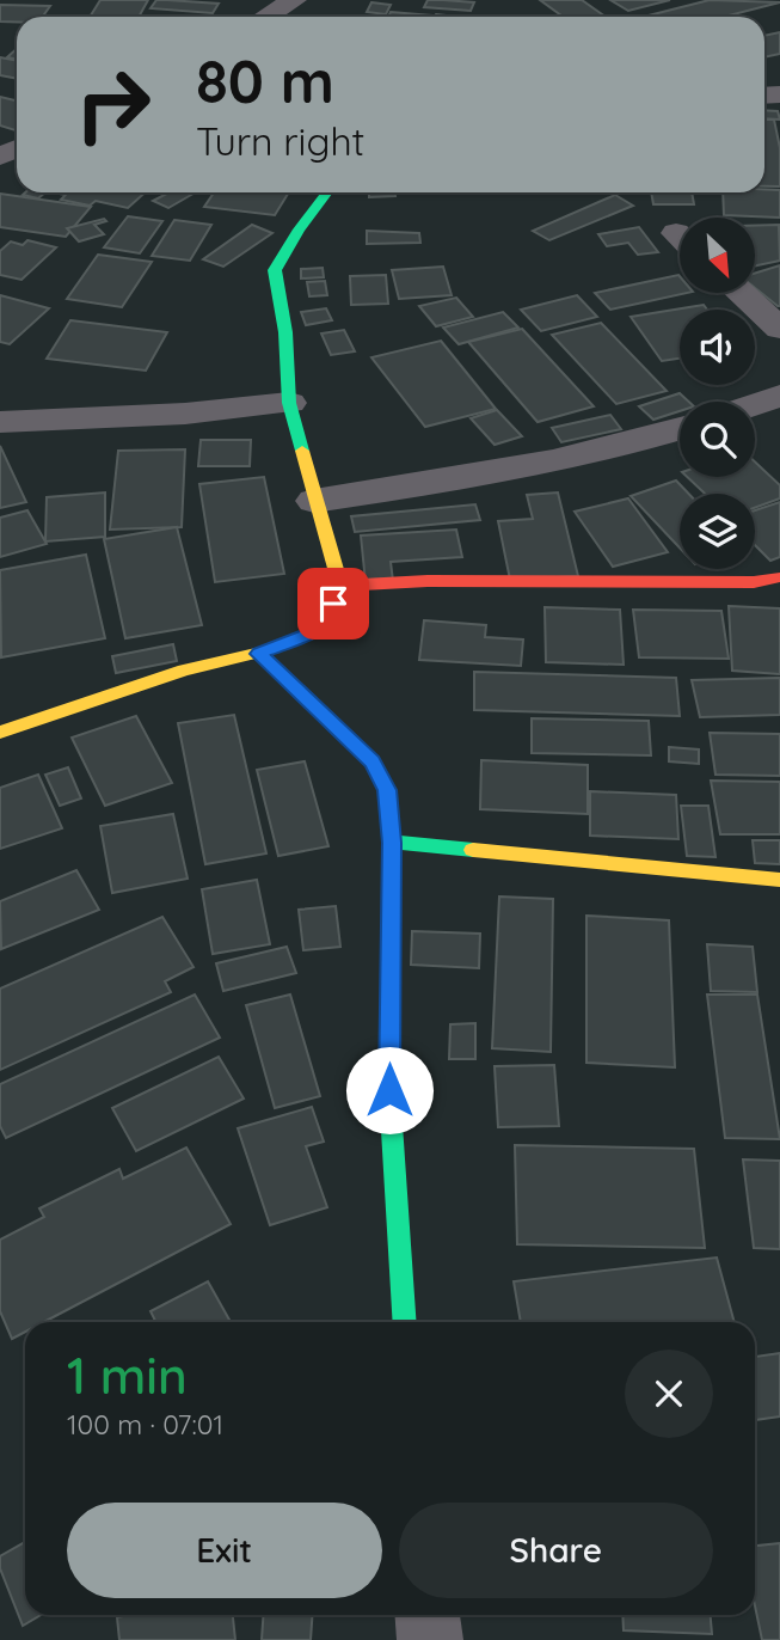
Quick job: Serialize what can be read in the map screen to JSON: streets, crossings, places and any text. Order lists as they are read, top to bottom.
{
  "north": "bottom right",
  "page": {
    "turn": ["80 m", "Turn right"],
    "heading": ["1 min", "100 m · 07:01"],
    "buttons": ["Exit", "Share"]
  }
}
